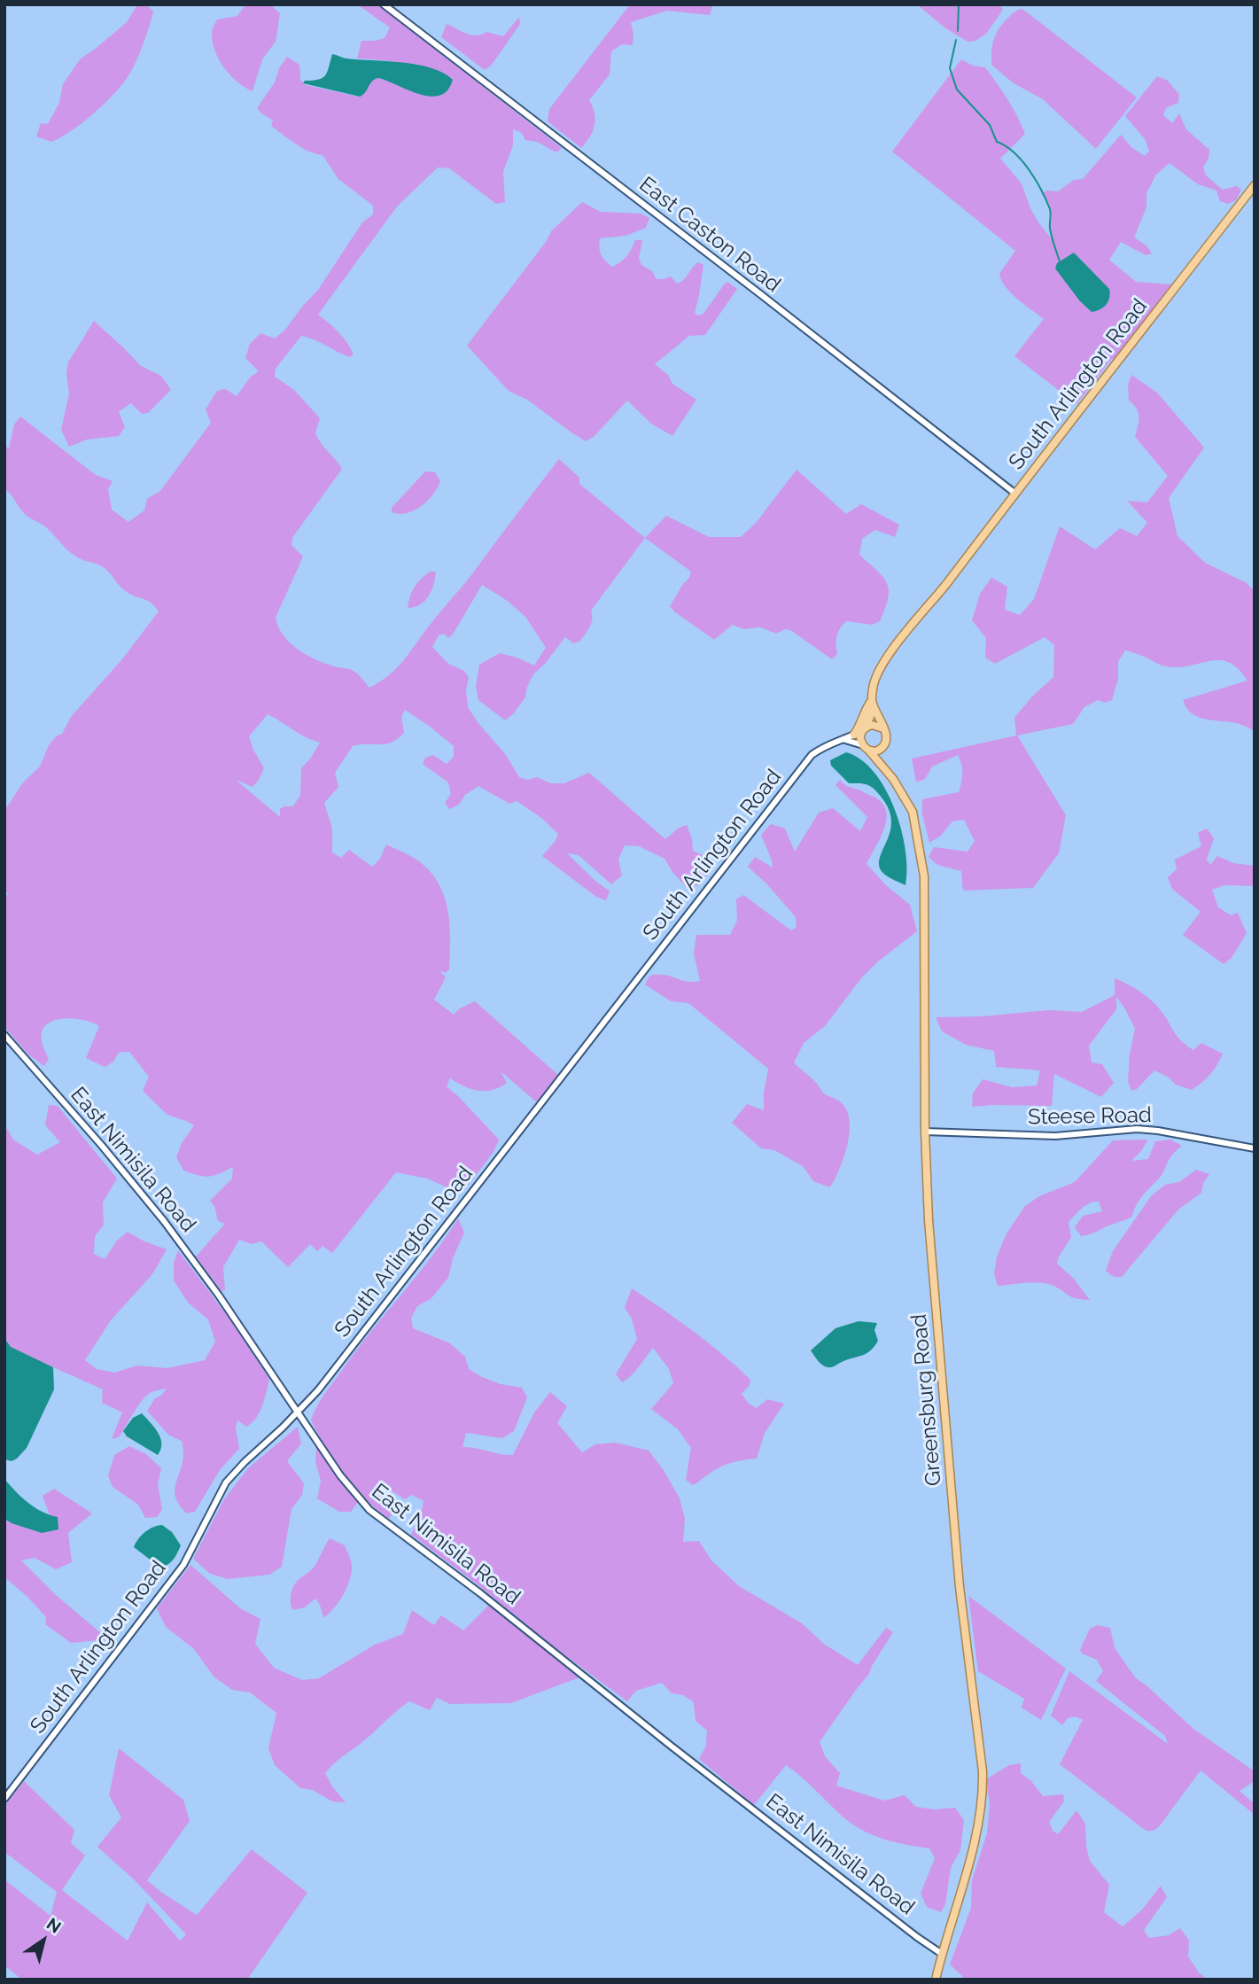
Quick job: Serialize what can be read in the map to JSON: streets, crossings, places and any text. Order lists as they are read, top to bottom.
{
  "streets": {
    "main road": ["South Arlington Road", "Greensburg Road"],
    "street": ["East Caston Road", "Steese Road", "East Nimisila Road"]
  },
  "crossings": [
    ["East Caston Road", "South Arlington Road"],
    ["South Arlington Road", "East Nimisila Road"],
    ["South Arlington Road", "Greensburg Road"],
    ["Steese Road", "Greensburg Road"],
    ["East Nimisila Road", "Greensburg Road"]
  ],
  "north": "top right"
}
